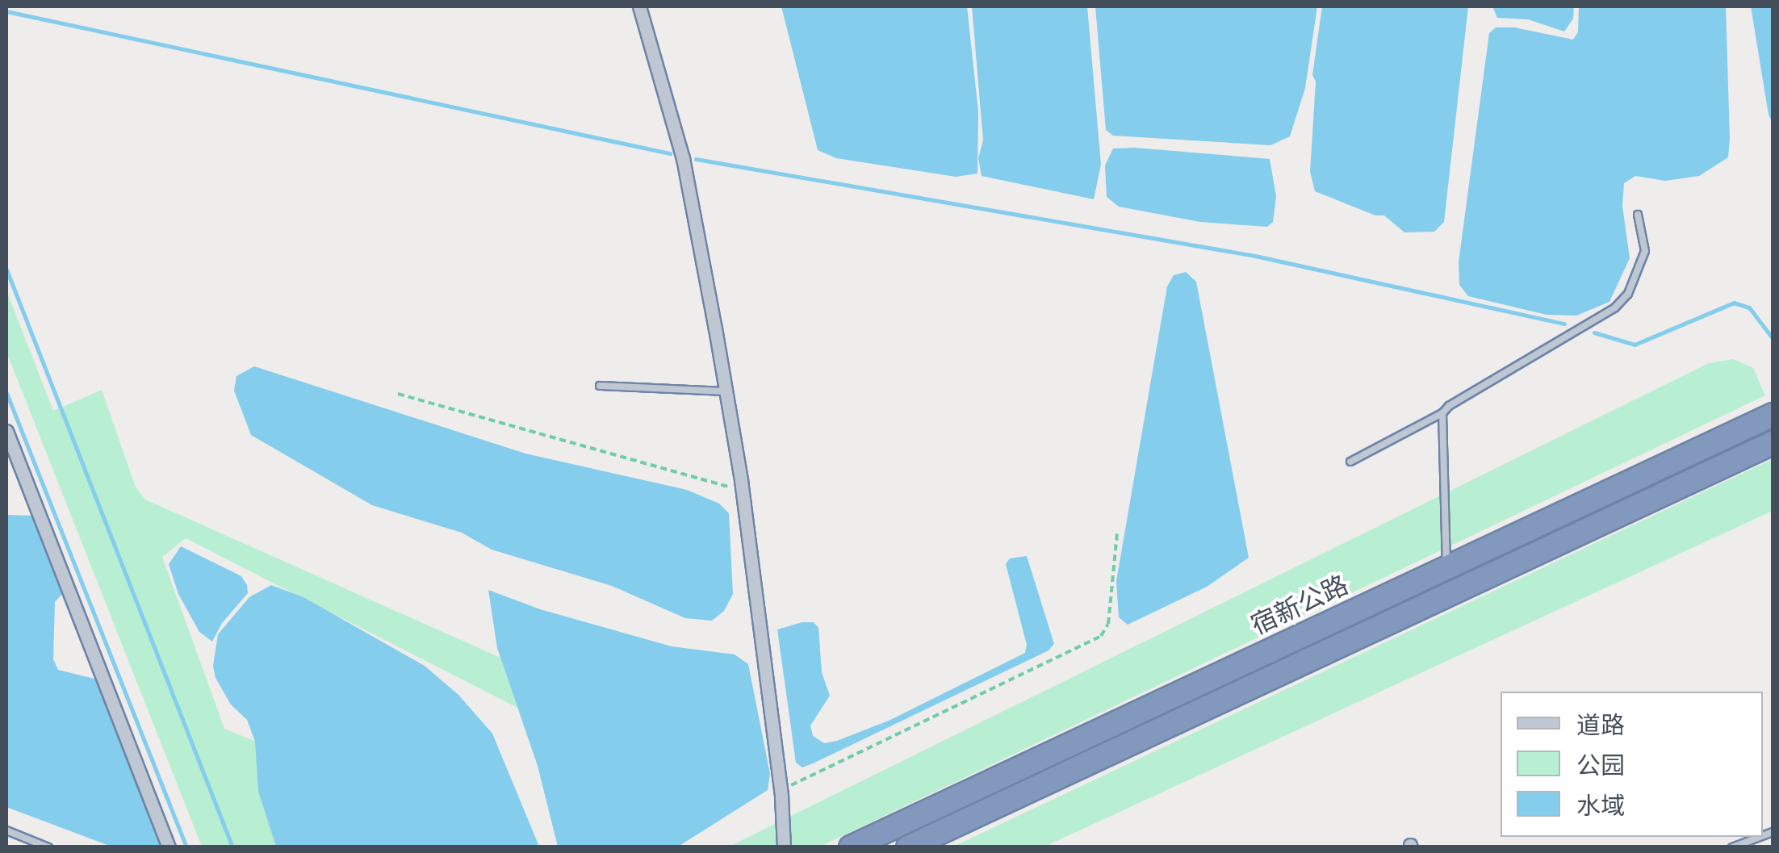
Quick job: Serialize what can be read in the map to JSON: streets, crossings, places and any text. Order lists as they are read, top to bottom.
{
  "streets": {
    "highway": ["宿新公路"]
  },
  "legend": ["道路", "公园", "水域"]
}
